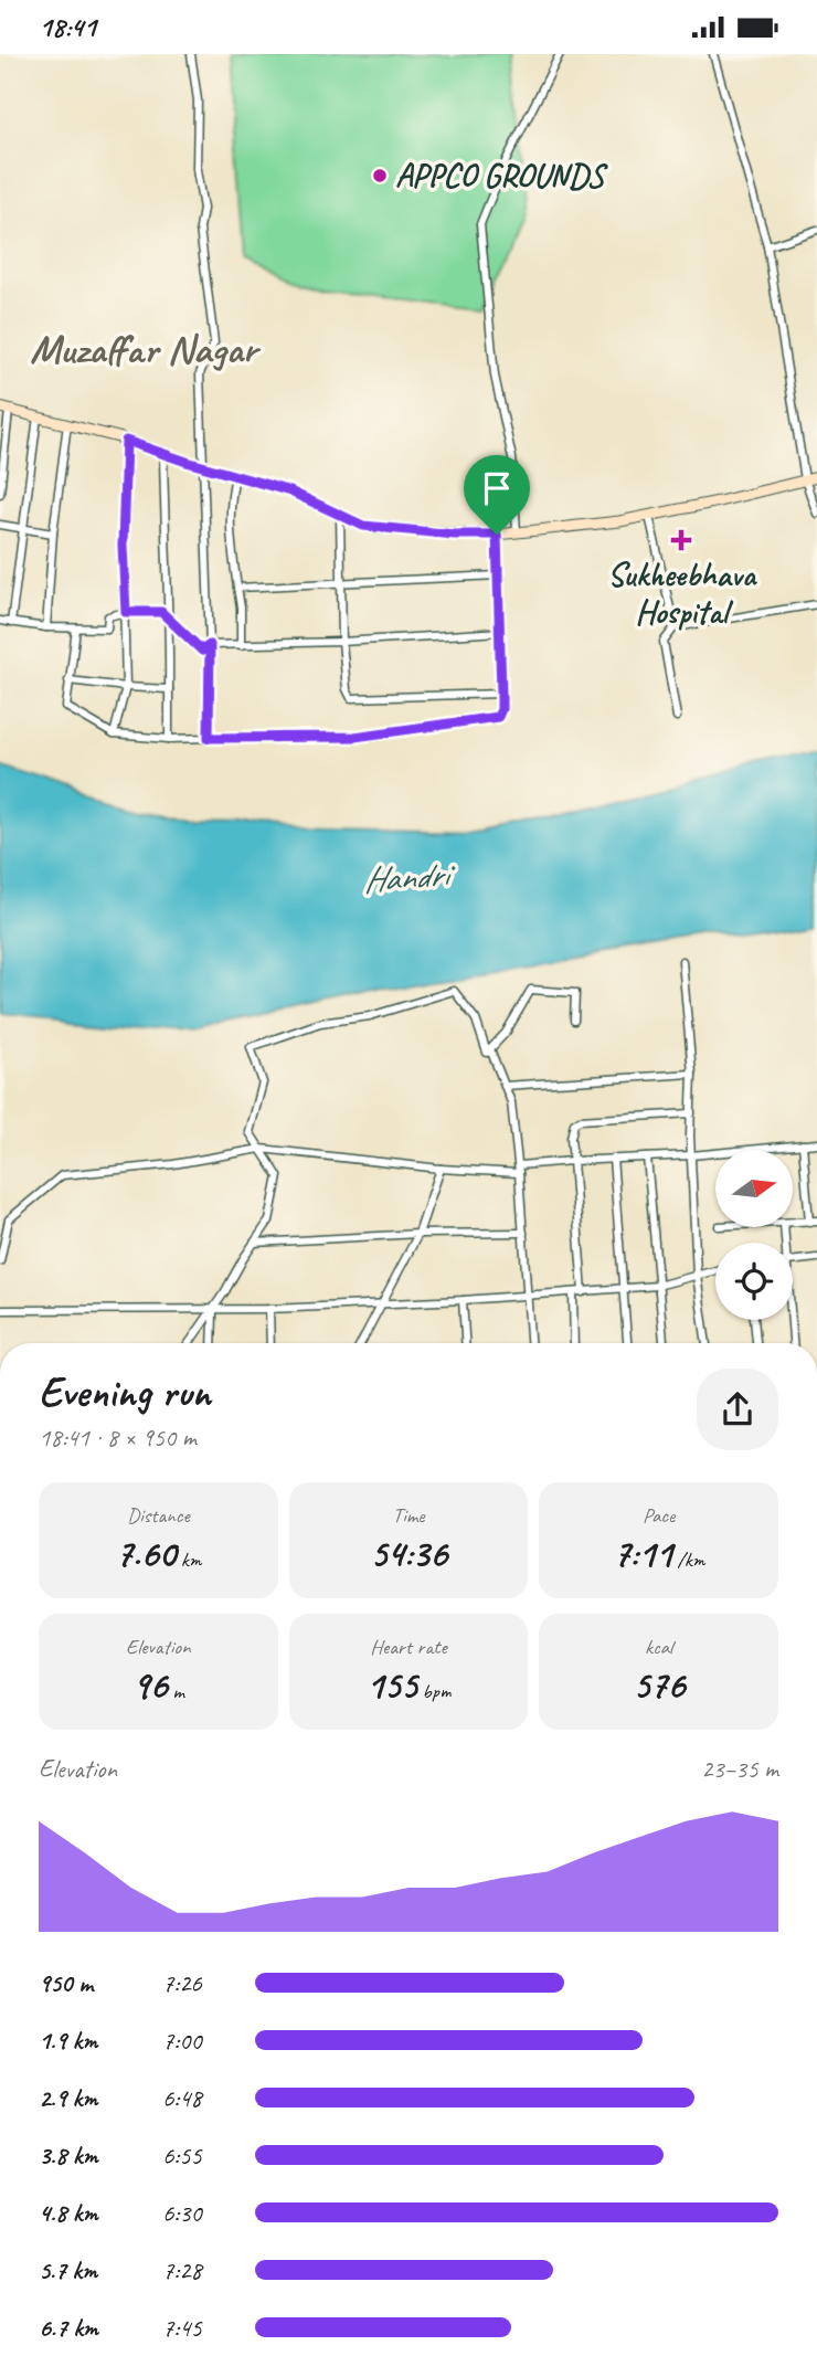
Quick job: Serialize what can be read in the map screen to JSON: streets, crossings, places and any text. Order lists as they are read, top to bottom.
{
  "districts": ["Muzaffar Nagar"],
  "water": ["Handri"],
  "places": {
    "other": ["APPCO GROUNDS"],
    "health": ["Sukheebhava Hospital"]
  },
  "north": "right",
  "page": {
    "status": "18:41",
    "heading": ["Evening run", "18:41 · 8 × 950 m"],
    "stats": [
      ["Distance", "7.60 km"],
      ["Time", "54:36"],
      ["Pace", "7:11 /km"],
      ["Elevation", "96 m"],
      ["Heart rate", "155 bpm"],
      ["kcal", "576"]
    ],
    "chart": ["Elevation", "23–35 m"],
    "list": [
      {
        "name": "950 m",
        "note": "7:26"
      },
      {
        "name": "1.9 km",
        "note": "7:00"
      },
      {
        "name": "2.9 km",
        "note": "6:48"
      },
      {
        "name": "3.8 km",
        "note": "6:55"
      },
      {
        "name": "4.8 km",
        "note": "6:30"
      },
      {
        "name": "5.7 km",
        "note": "7:28"
      },
      {
        "name": "6.7 km",
        "note": "7:45"
      }
    ]
  }
}
